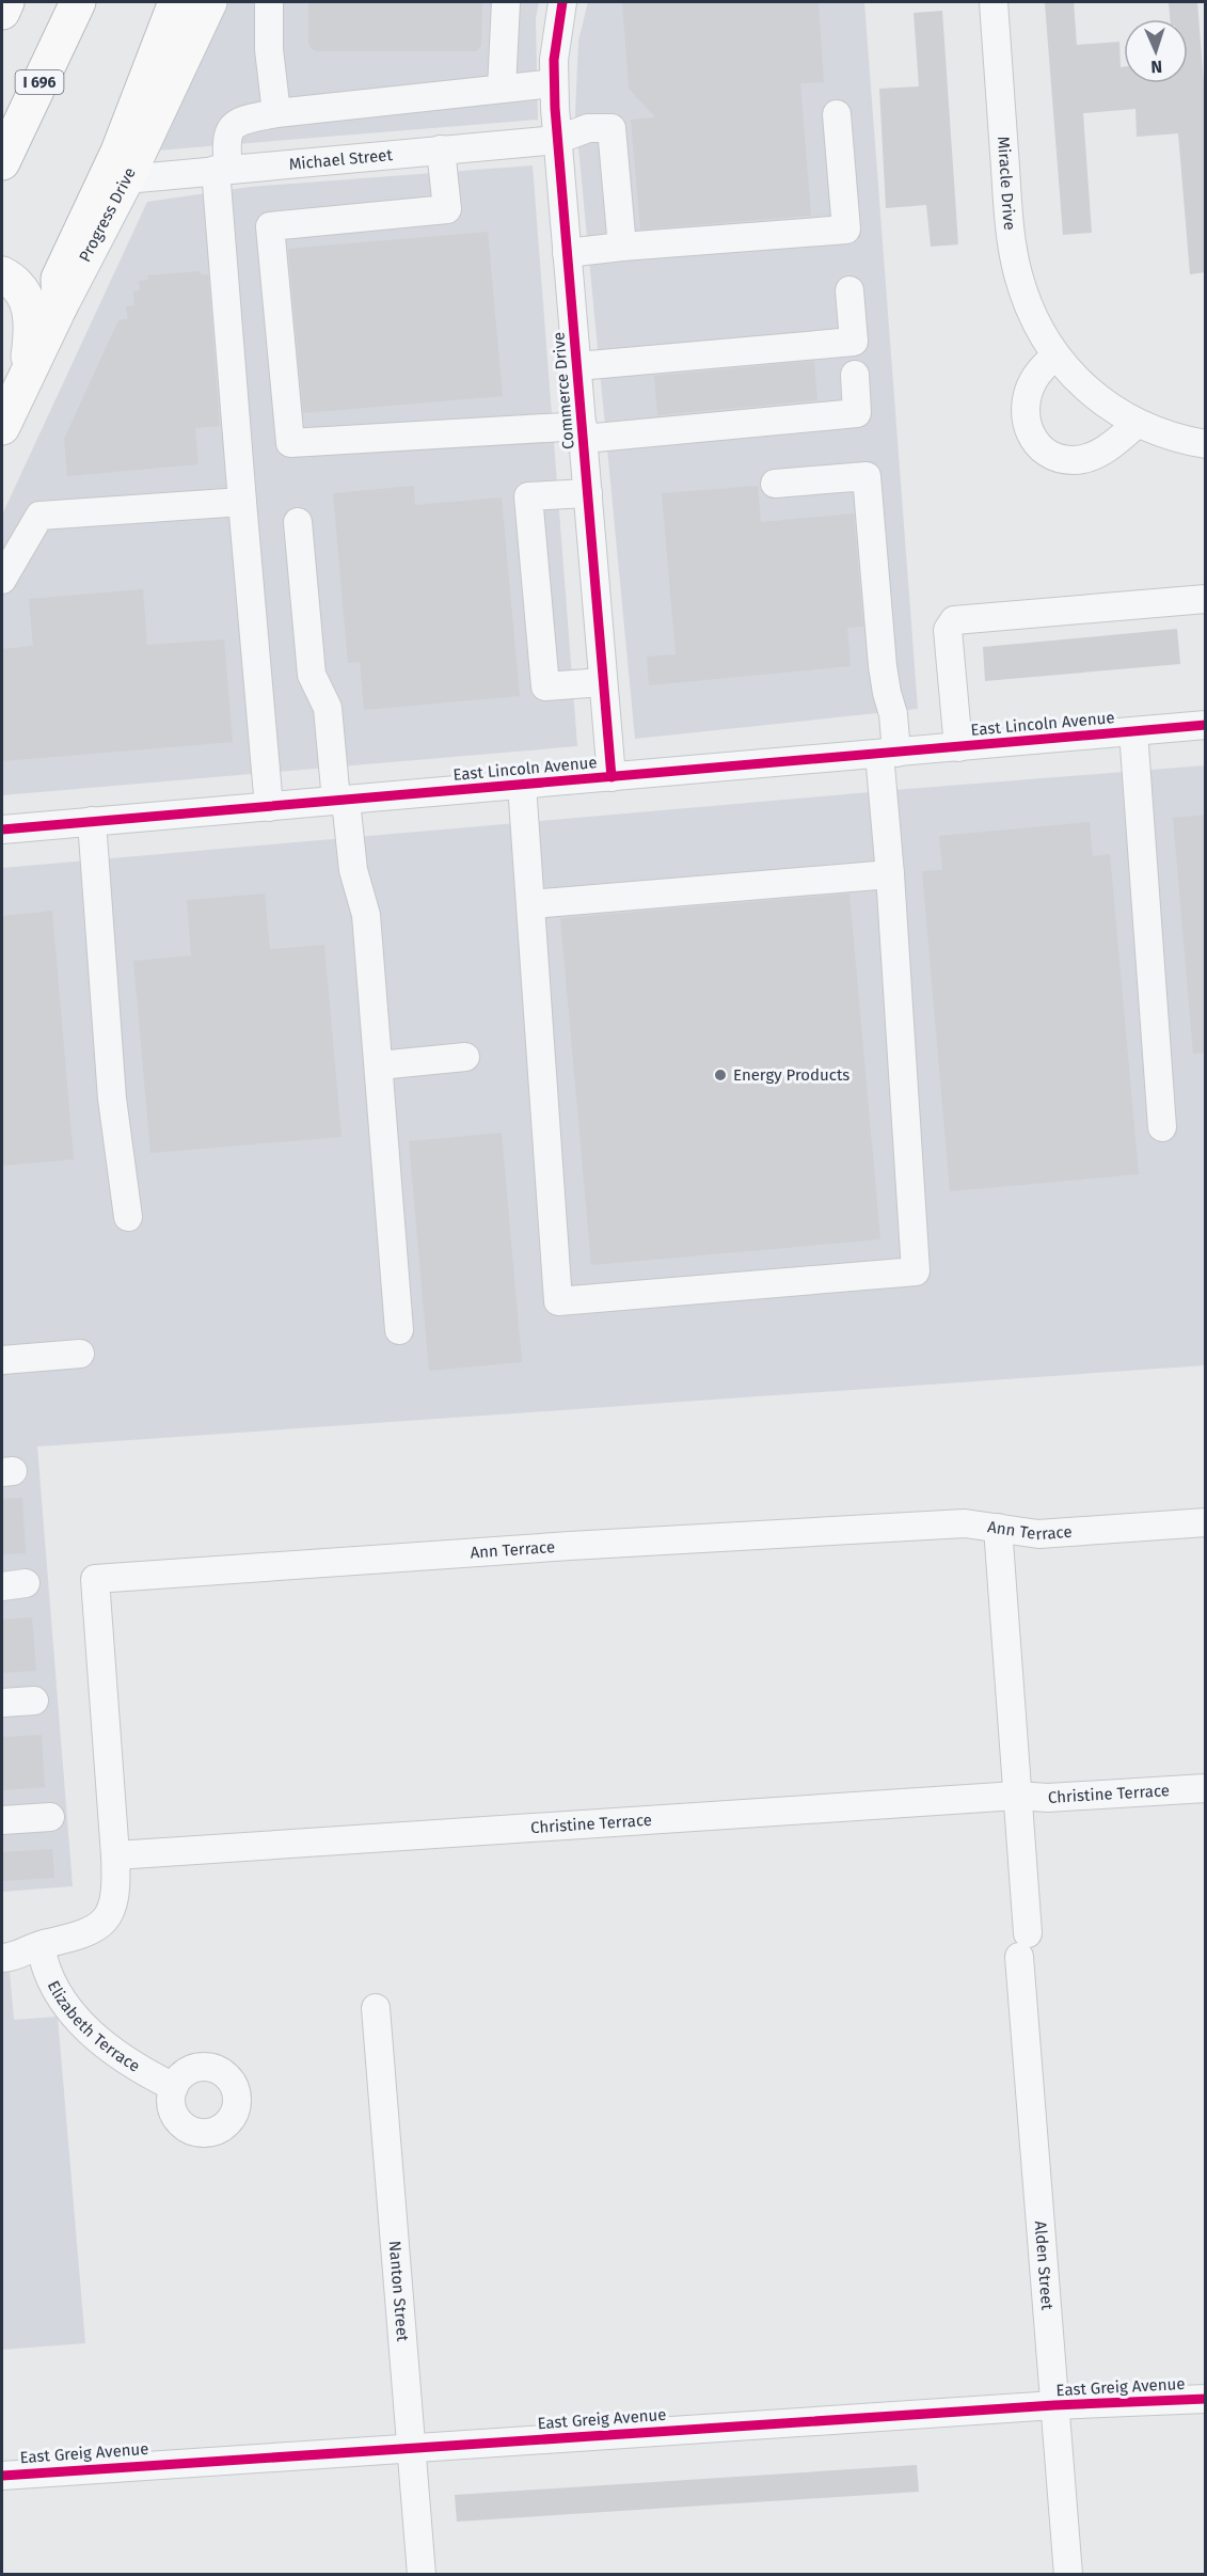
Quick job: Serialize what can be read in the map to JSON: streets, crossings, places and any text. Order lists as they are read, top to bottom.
{
  "streets": {
    "main road": ["I 696", "Progress Drive"],
    "street": [
      "Michael Street",
      "Miracle Drive",
      "Commerce Drive",
      "East Lincoln Avenue",
      "Ann Terrace",
      "Christine Terrace",
      "Elizabeth Terrace",
      "Alden Street",
      "Nanton Street",
      "East Greig Avenue"
    ]
  },
  "crossings": [
    ["Michael Street", "Progress Drive"],
    ["Michael Street", "Commerce Drive"],
    ["Commerce Drive", "East Lincoln Avenue"],
    ["Ann Terrace", "Christine Terrace"],
    ["Ann Terrace", "Alden Street"],
    ["Christine Terrace", "Alden Street"],
    ["Alden Street", "East Greig Avenue"],
    ["Nanton Street", "East Greig Avenue"]
  ],
  "places": ["Energy Products"],
  "north": "bottom"
}
